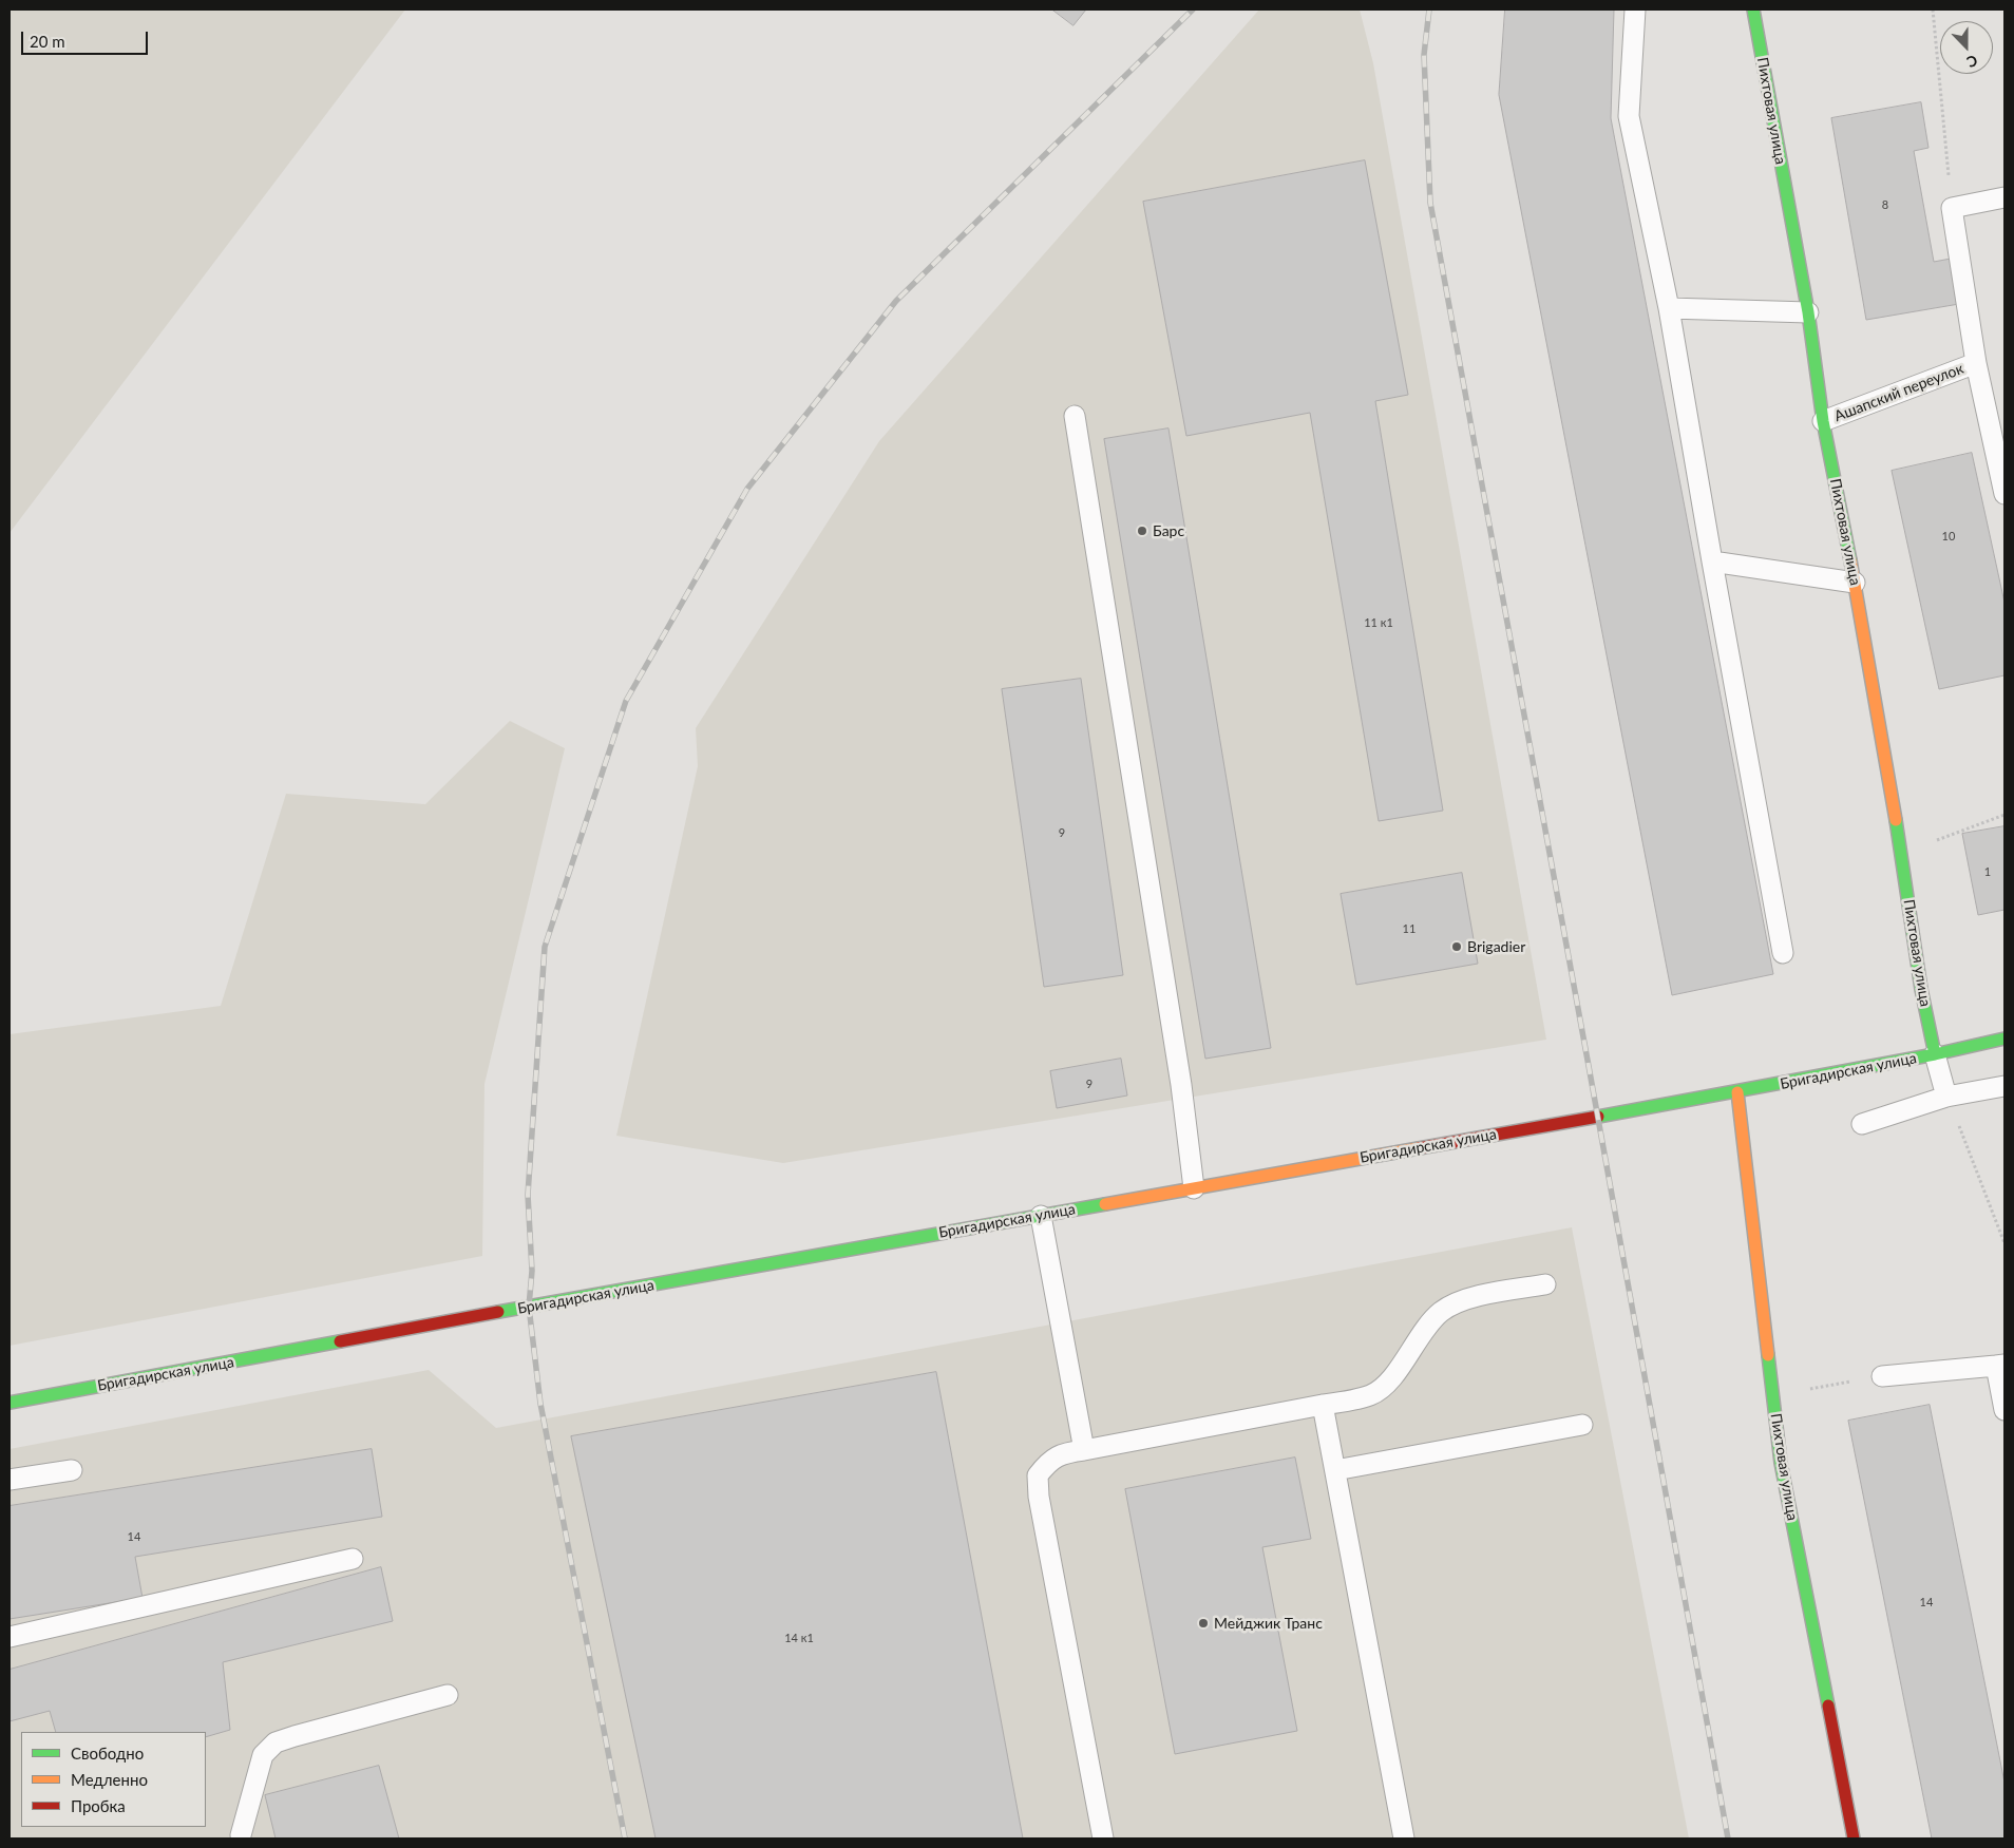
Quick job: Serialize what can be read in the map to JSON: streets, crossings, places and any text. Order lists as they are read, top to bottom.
{
  "streets": {
    "street": ["Пихтовая улица", "Бригадирская улица"],
    "lane": ["Ашапский переулок"]
  },
  "crossings": [
    ["Пихтовая улица", "Ашапский переулок"],
    ["Пихтовая улица", "Бригадирская улица"]
  ],
  "places": ["Барс", "Brigadier", "Мейджик Транс"],
  "house_numbers": [
    "8",
    "10",
    "11 к1",
    "9",
    "1",
    "11",
    "9",
    "14",
    "14",
    "14 к1"
  ],
  "legend": ["Свободно", "Медленно", "Пробка"],
  "scale_bar": "20 m",
  "north": "bottom"
}
